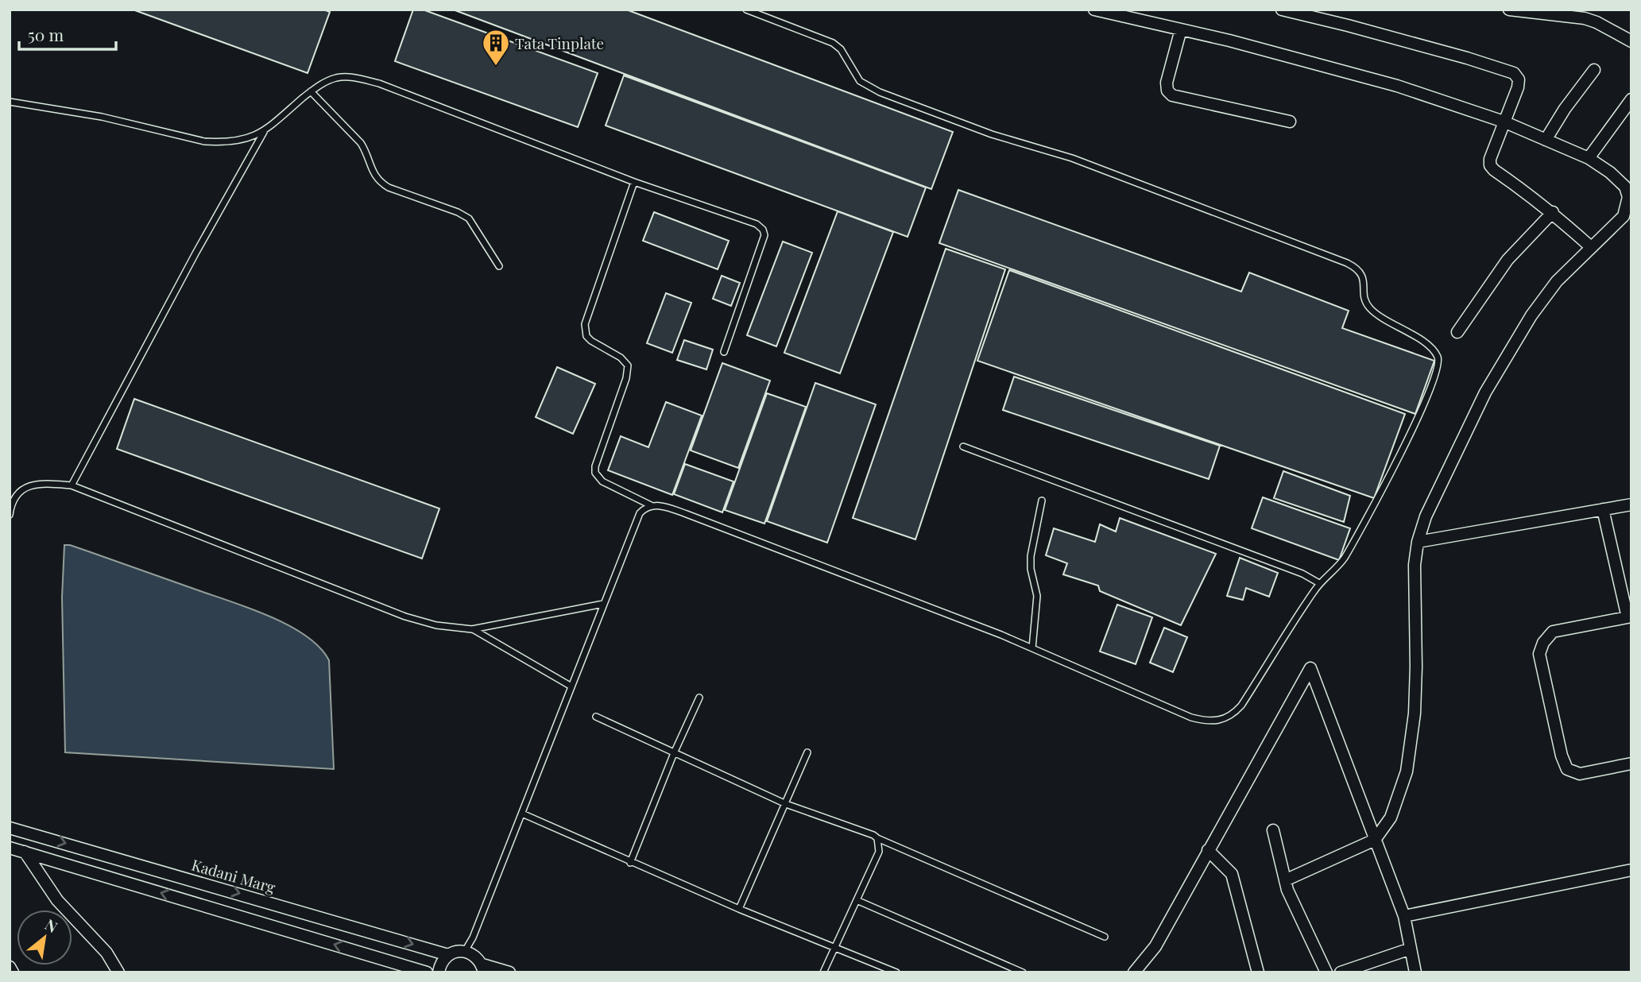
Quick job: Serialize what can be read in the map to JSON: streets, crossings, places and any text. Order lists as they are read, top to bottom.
{
  "streets": {
    "street": ["Kadani Marg"]
  },
  "places": {
    "building": ["Tata Tinplate"]
  },
  "scale_bar": "50 m",
  "north": "top right"
}
